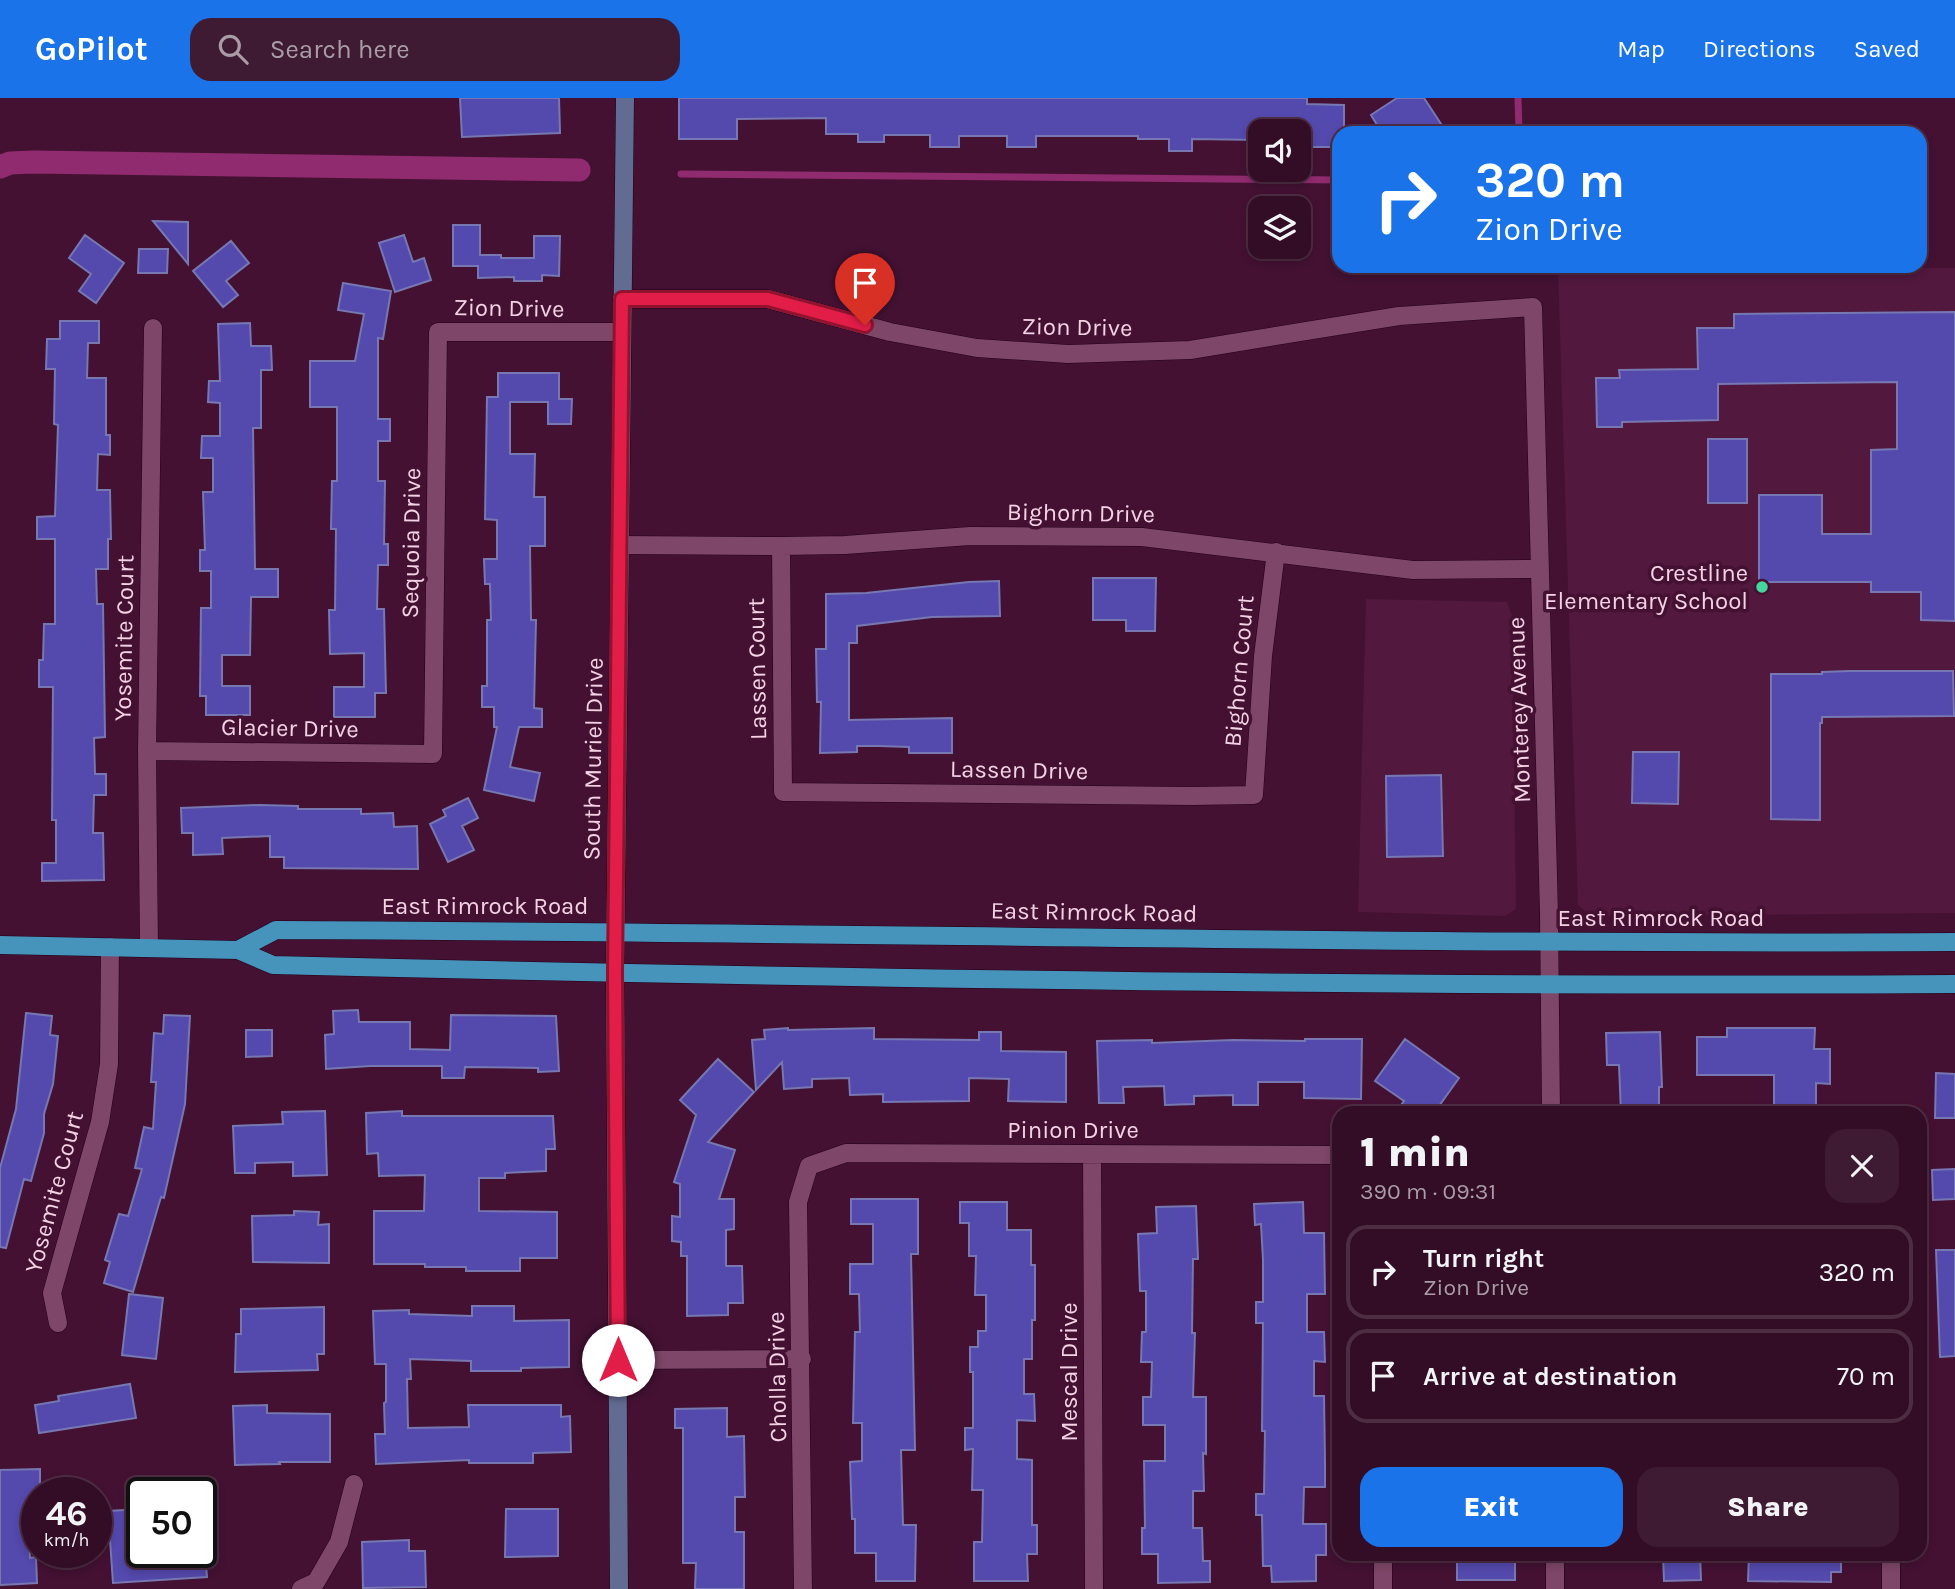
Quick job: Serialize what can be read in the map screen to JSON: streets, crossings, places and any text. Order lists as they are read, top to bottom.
{
  "streets": {
    "main road": ["East Rimrock Road"],
    "street": [
      "Zion Drive",
      "Bighorn Drive",
      "Sequoia Drive",
      "Yosemite Court",
      "Lassen Court",
      "Bighorn Court",
      "Monterey Avenue",
      "Glacier Drive",
      "South Muriel Drive",
      "Lassen Drive",
      "Pinion Drive",
      "Mescal Drive",
      "Cholla Drive"
    ]
  },
  "crossings": [
    ["Zion Drive", "Sequoia Drive"],
    ["Zion Drive", "Monterey Avenue"],
    ["Zion Drive", "South Muriel Drive"],
    ["Bighorn Drive", "Lassen Court"],
    ["Bighorn Drive", "Bighorn Court"],
    ["Bighorn Drive", "Monterey Avenue"],
    ["Bighorn Drive", "South Muriel Drive"],
    ["Sequoia Drive", "Glacier Drive"],
    ["Yosemite Court", "Glacier Drive"],
    ["Yosemite Court", "East Rimrock Road"],
    ["Lassen Court", "Lassen Drive"],
    ["Bighorn Court", "Lassen Drive"],
    ["Monterey Avenue", "East Rimrock Road"],
    ["South Muriel Drive", "East Rimrock Road"],
    ["Pinion Drive", "Mescal Drive"],
    ["Pinion Drive", "Cholla Drive"]
  ],
  "places": ["Crestline Elementary School"],
  "page": {
    "header": "GoPilot",
    "search": "Search here",
    "nav": ["Map", "Directions", "Saved"],
    "turn": ["320 m", "Zion Drive"],
    "heading": ["1 min", "390 m · 09:31"],
    "list": [
      {
        "name": "Turn right",
        "note": "Zion Drive",
        "value": "320 m"
      },
      {
        "name": "Arrive at destination",
        "value": "70 m"
      }
    ],
    "buttons": ["Exit", "Share"],
    "speed": "46 km/h",
    "limit": "50"
  }
}
